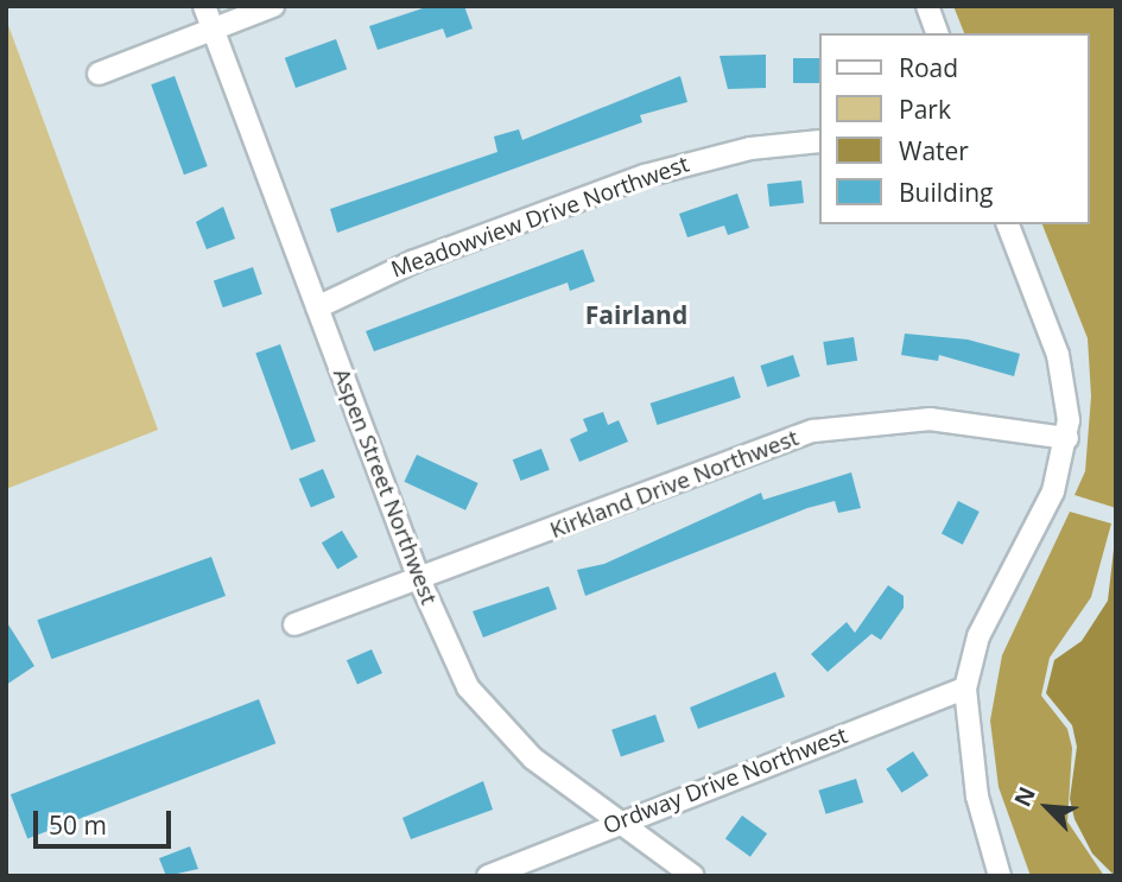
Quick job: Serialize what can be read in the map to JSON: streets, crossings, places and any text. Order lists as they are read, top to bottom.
{
  "streets": {
    "street": [
      "Meadowview Drive Northwest",
      "Kirkland Drive Northwest",
      "Aspen Street Northwest",
      "Ordway Drive Northwest"
    ]
  },
  "crossings": [
    ["Meadowview Drive Northwest", "Aspen Street Northwest"],
    ["Kirkland Drive Northwest", "Aspen Street Northwest"],
    ["Aspen Street Northwest", "Ordway Drive Northwest"]
  ],
  "districts": ["Fairland"],
  "legend": [
    "Road",
    "Park",
    "Water",
    "Building"
  ],
  "scale_bar": "50 m",
  "north": "top left"
}
